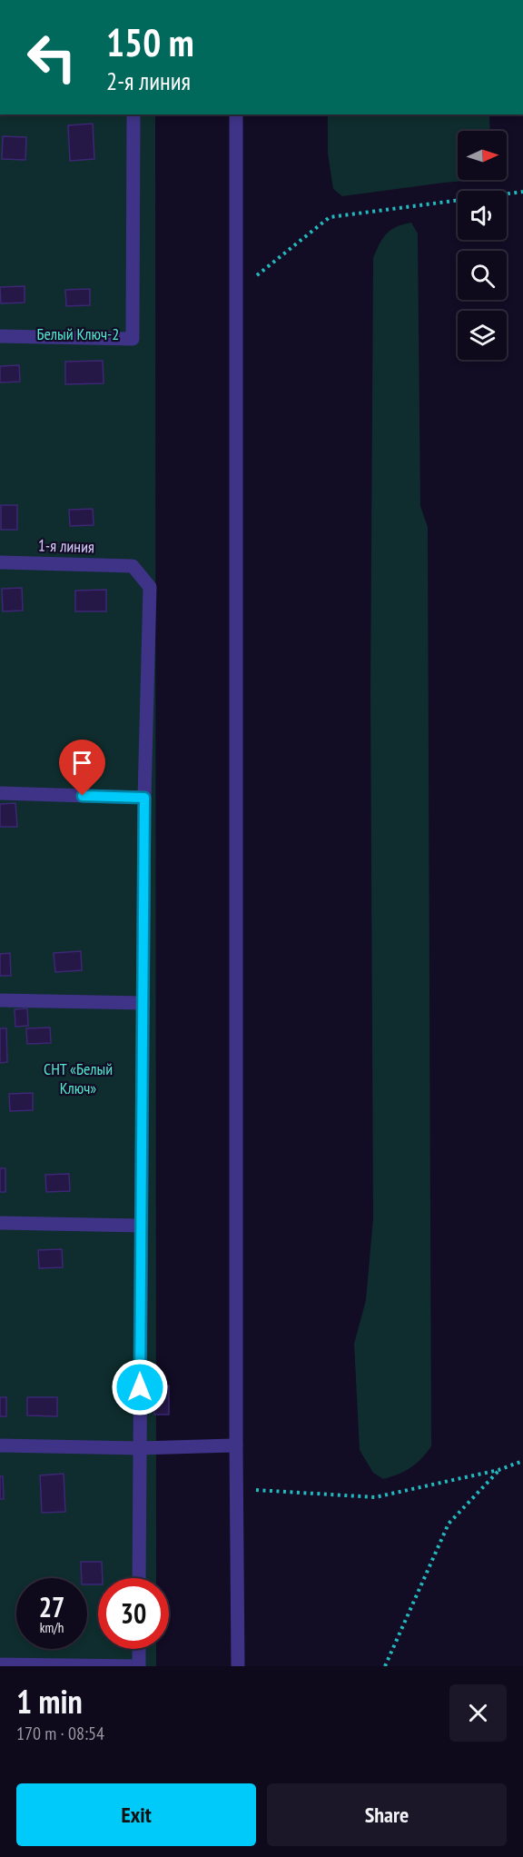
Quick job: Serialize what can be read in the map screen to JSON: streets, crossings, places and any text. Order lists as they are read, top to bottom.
{
  "streets": {
    "street": ["1-я линия"]
  },
  "parks": ["Белый Ключ-2", "СНТ «Белый Ключ»"],
  "north": "right",
  "page": {
    "turn": ["150 m", "2-я линия"],
    "speed": "27 km/h",
    "limit": "30",
    "heading": ["1 min", "170 m · 08:54"],
    "buttons": ["Exit", "Share"]
  }
}
